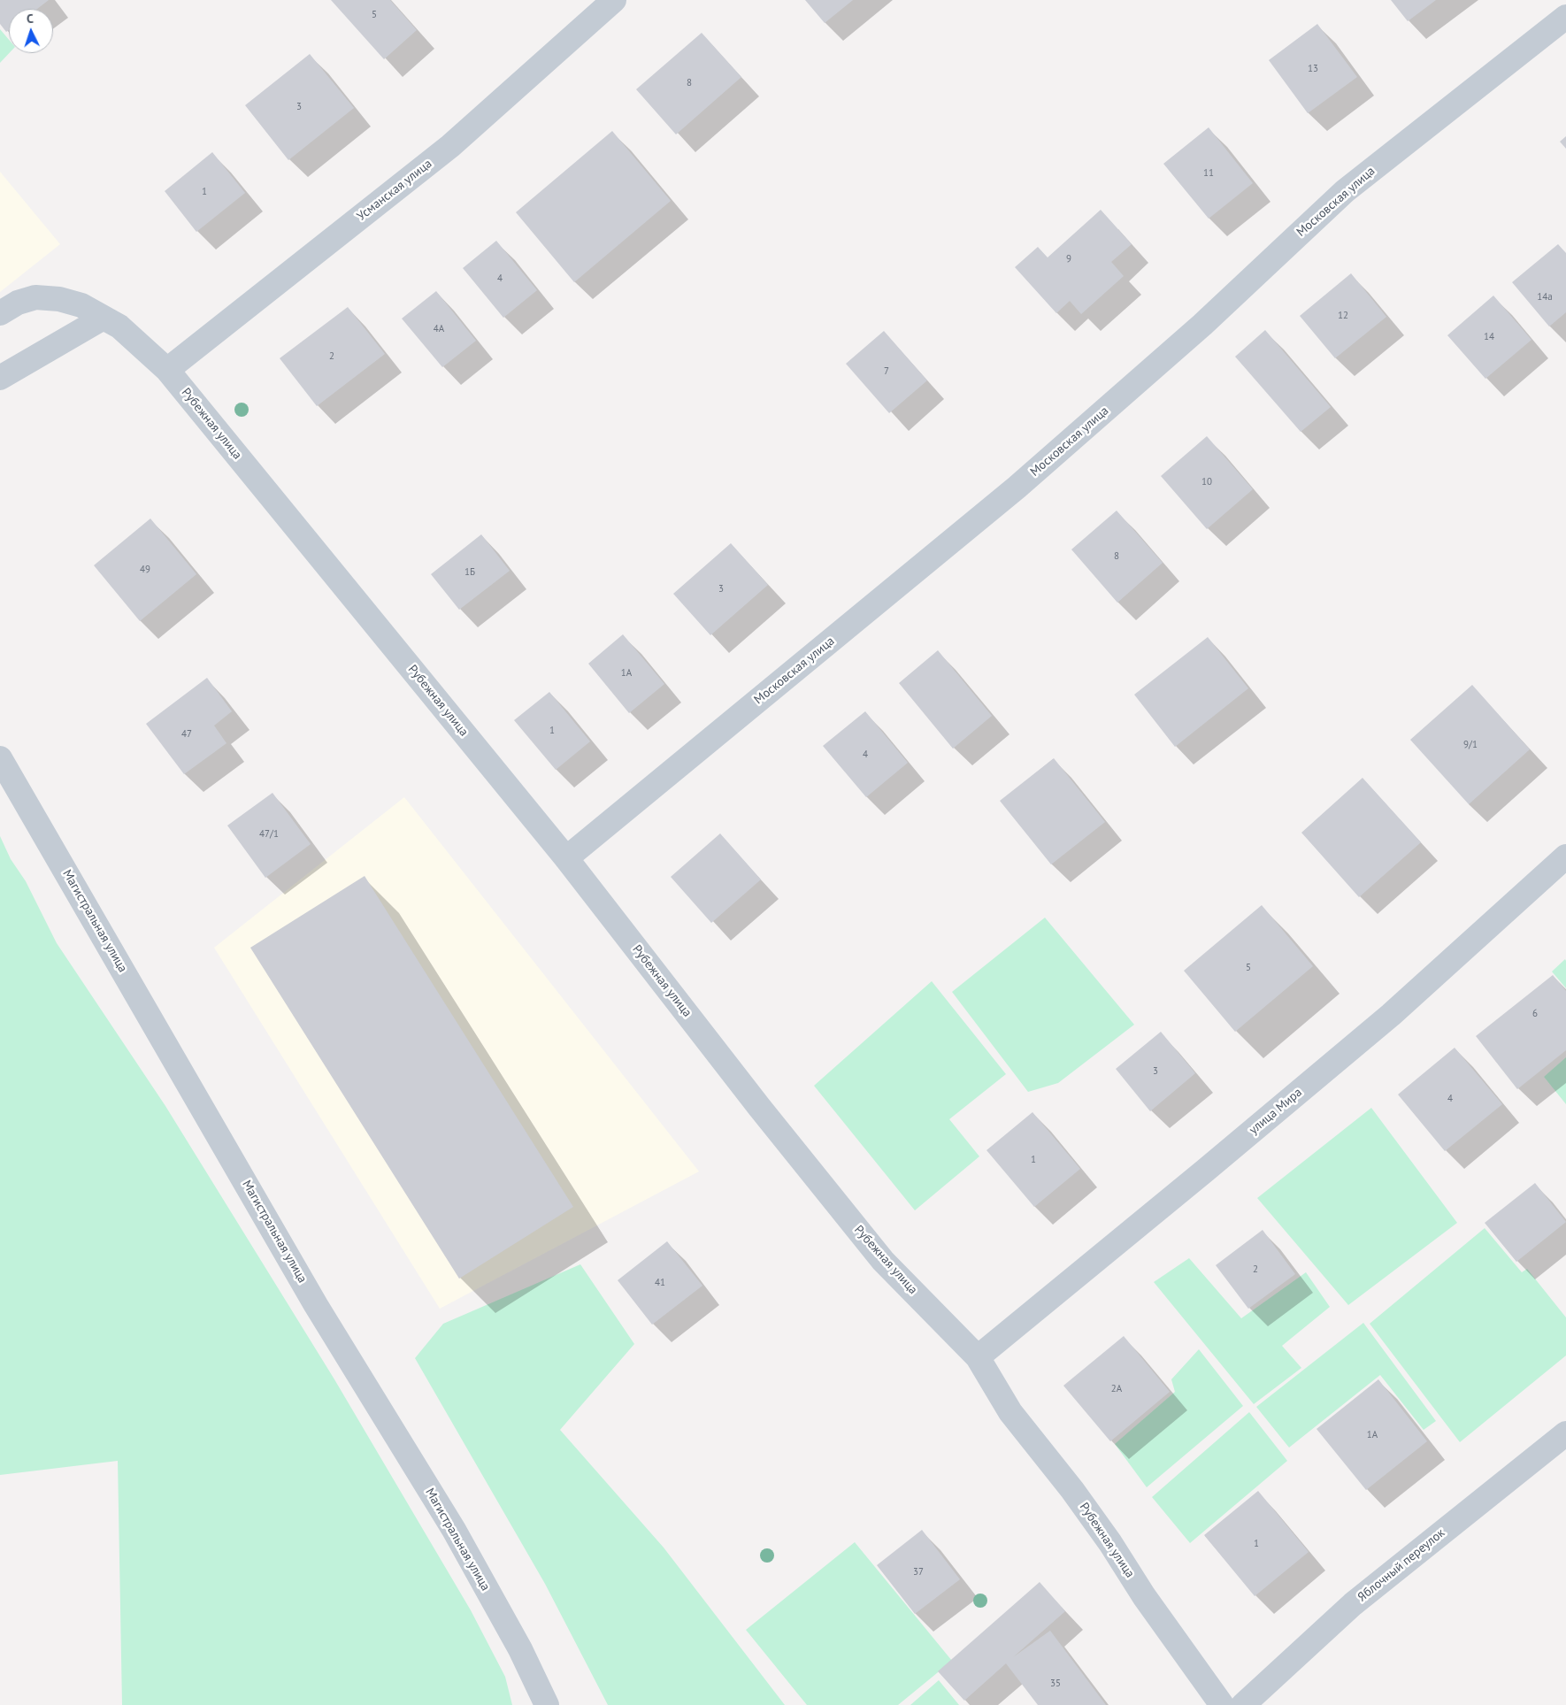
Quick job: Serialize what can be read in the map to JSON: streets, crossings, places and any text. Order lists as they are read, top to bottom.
{
  "streets": {
    "street": [
      "Усманская улица",
      "Московская улица",
      "Рубежная улица",
      "Магистральная улица",
      "улица Мира",
      "Яблочный переулок"
    ]
  },
  "crossings": [
    ["Усманская улица", "Рубежная улица"],
    ["Московская улица", "Рубежная улица"],
    ["Рубежная улица", "улица Мира"]
  ],
  "house_numbers": [
    "5",
    "13",
    "8",
    "3",
    "11",
    "1",
    "9",
    "4",
    "14а",
    "12",
    "4А",
    "14",
    "2",
    "7",
    "10",
    "8",
    "49",
    "1Б",
    "3",
    "1А",
    "1",
    "47",
    "9/1",
    "4",
    "47/1",
    "5",
    "6",
    "3",
    "4",
    "1",
    "2",
    "41",
    "2А",
    "1А",
    "1",
    "37",
    "35"
  ],
  "north": "top"
}
